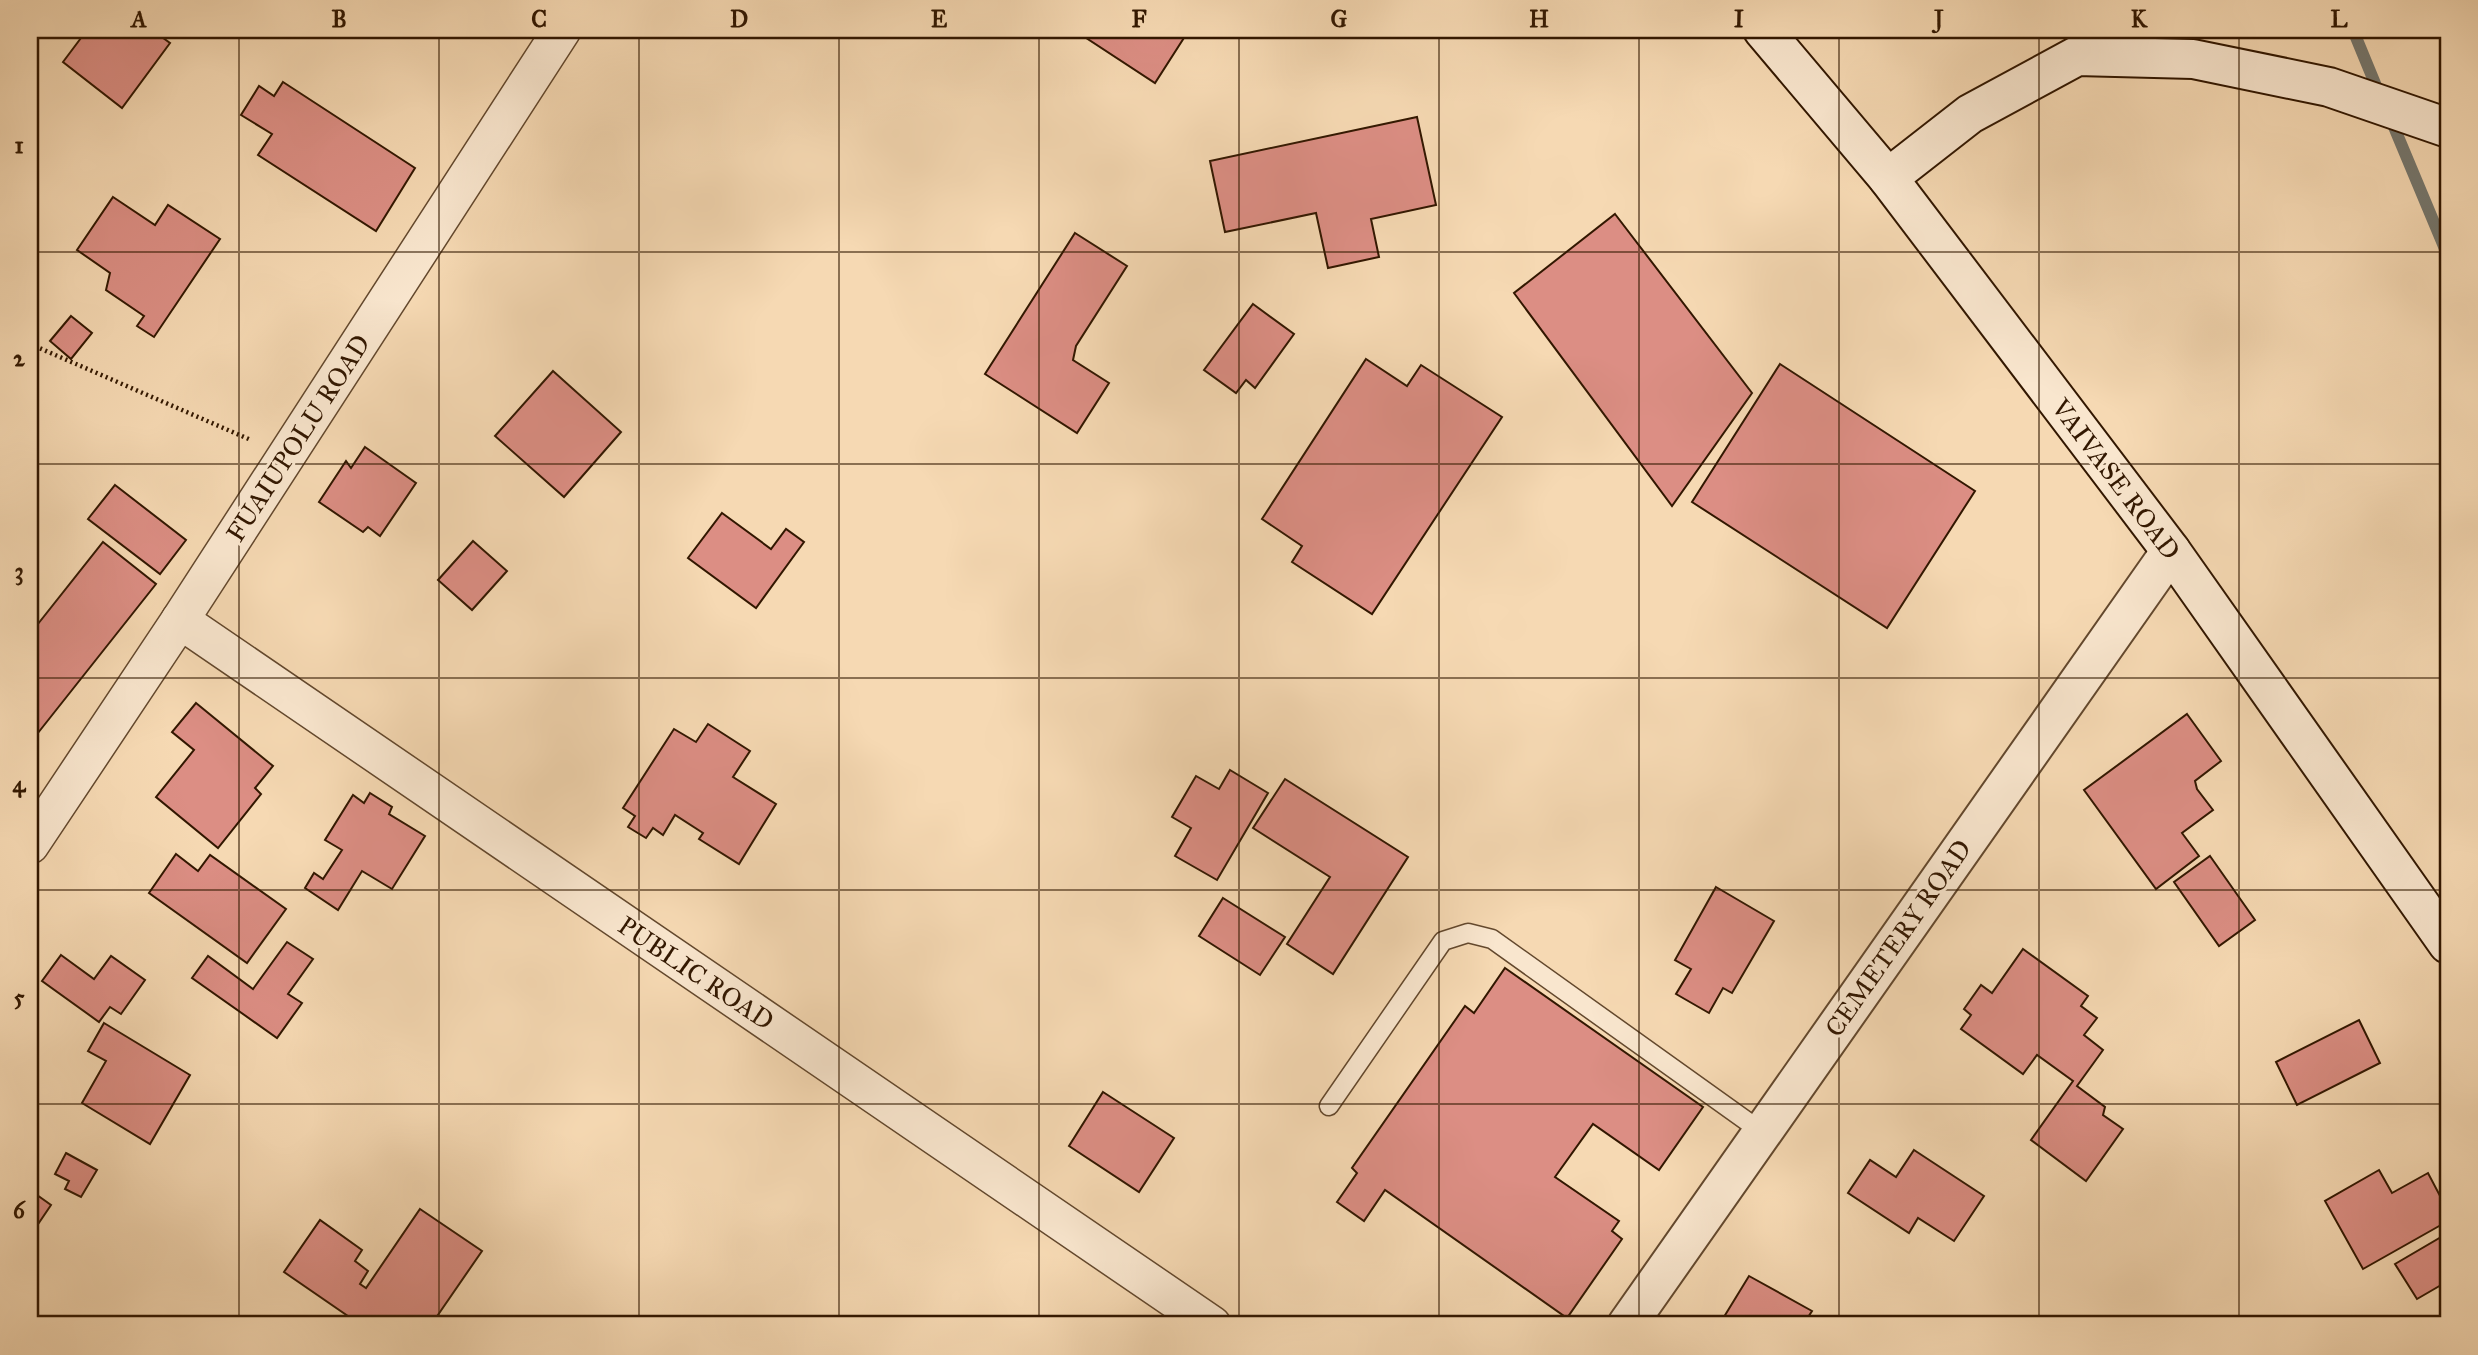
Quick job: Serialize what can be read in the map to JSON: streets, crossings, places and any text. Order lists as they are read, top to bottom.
{
  "streets": {
    "main road": ["VAIVASE ROAD", "CEMETERY ROAD"],
    "street": ["FUAIUPOLU ROAD", "PUBLIC ROAD"]
  },
  "crossings": [
    ["FUAIUPOLU ROAD", "PUBLIC ROAD"],
    ["VAIVASE ROAD", "CEMETERY ROAD"]
  ],
  "grid": {
    "columns": [
      "A",
      "B",
      "C",
      "D",
      "E",
      "F",
      "G",
      "H",
      "I",
      "J",
      "K",
      "L"
    ],
    "rows": [
      "1",
      "2",
      "3",
      "4",
      "5",
      "6"
    ]
  }
}
